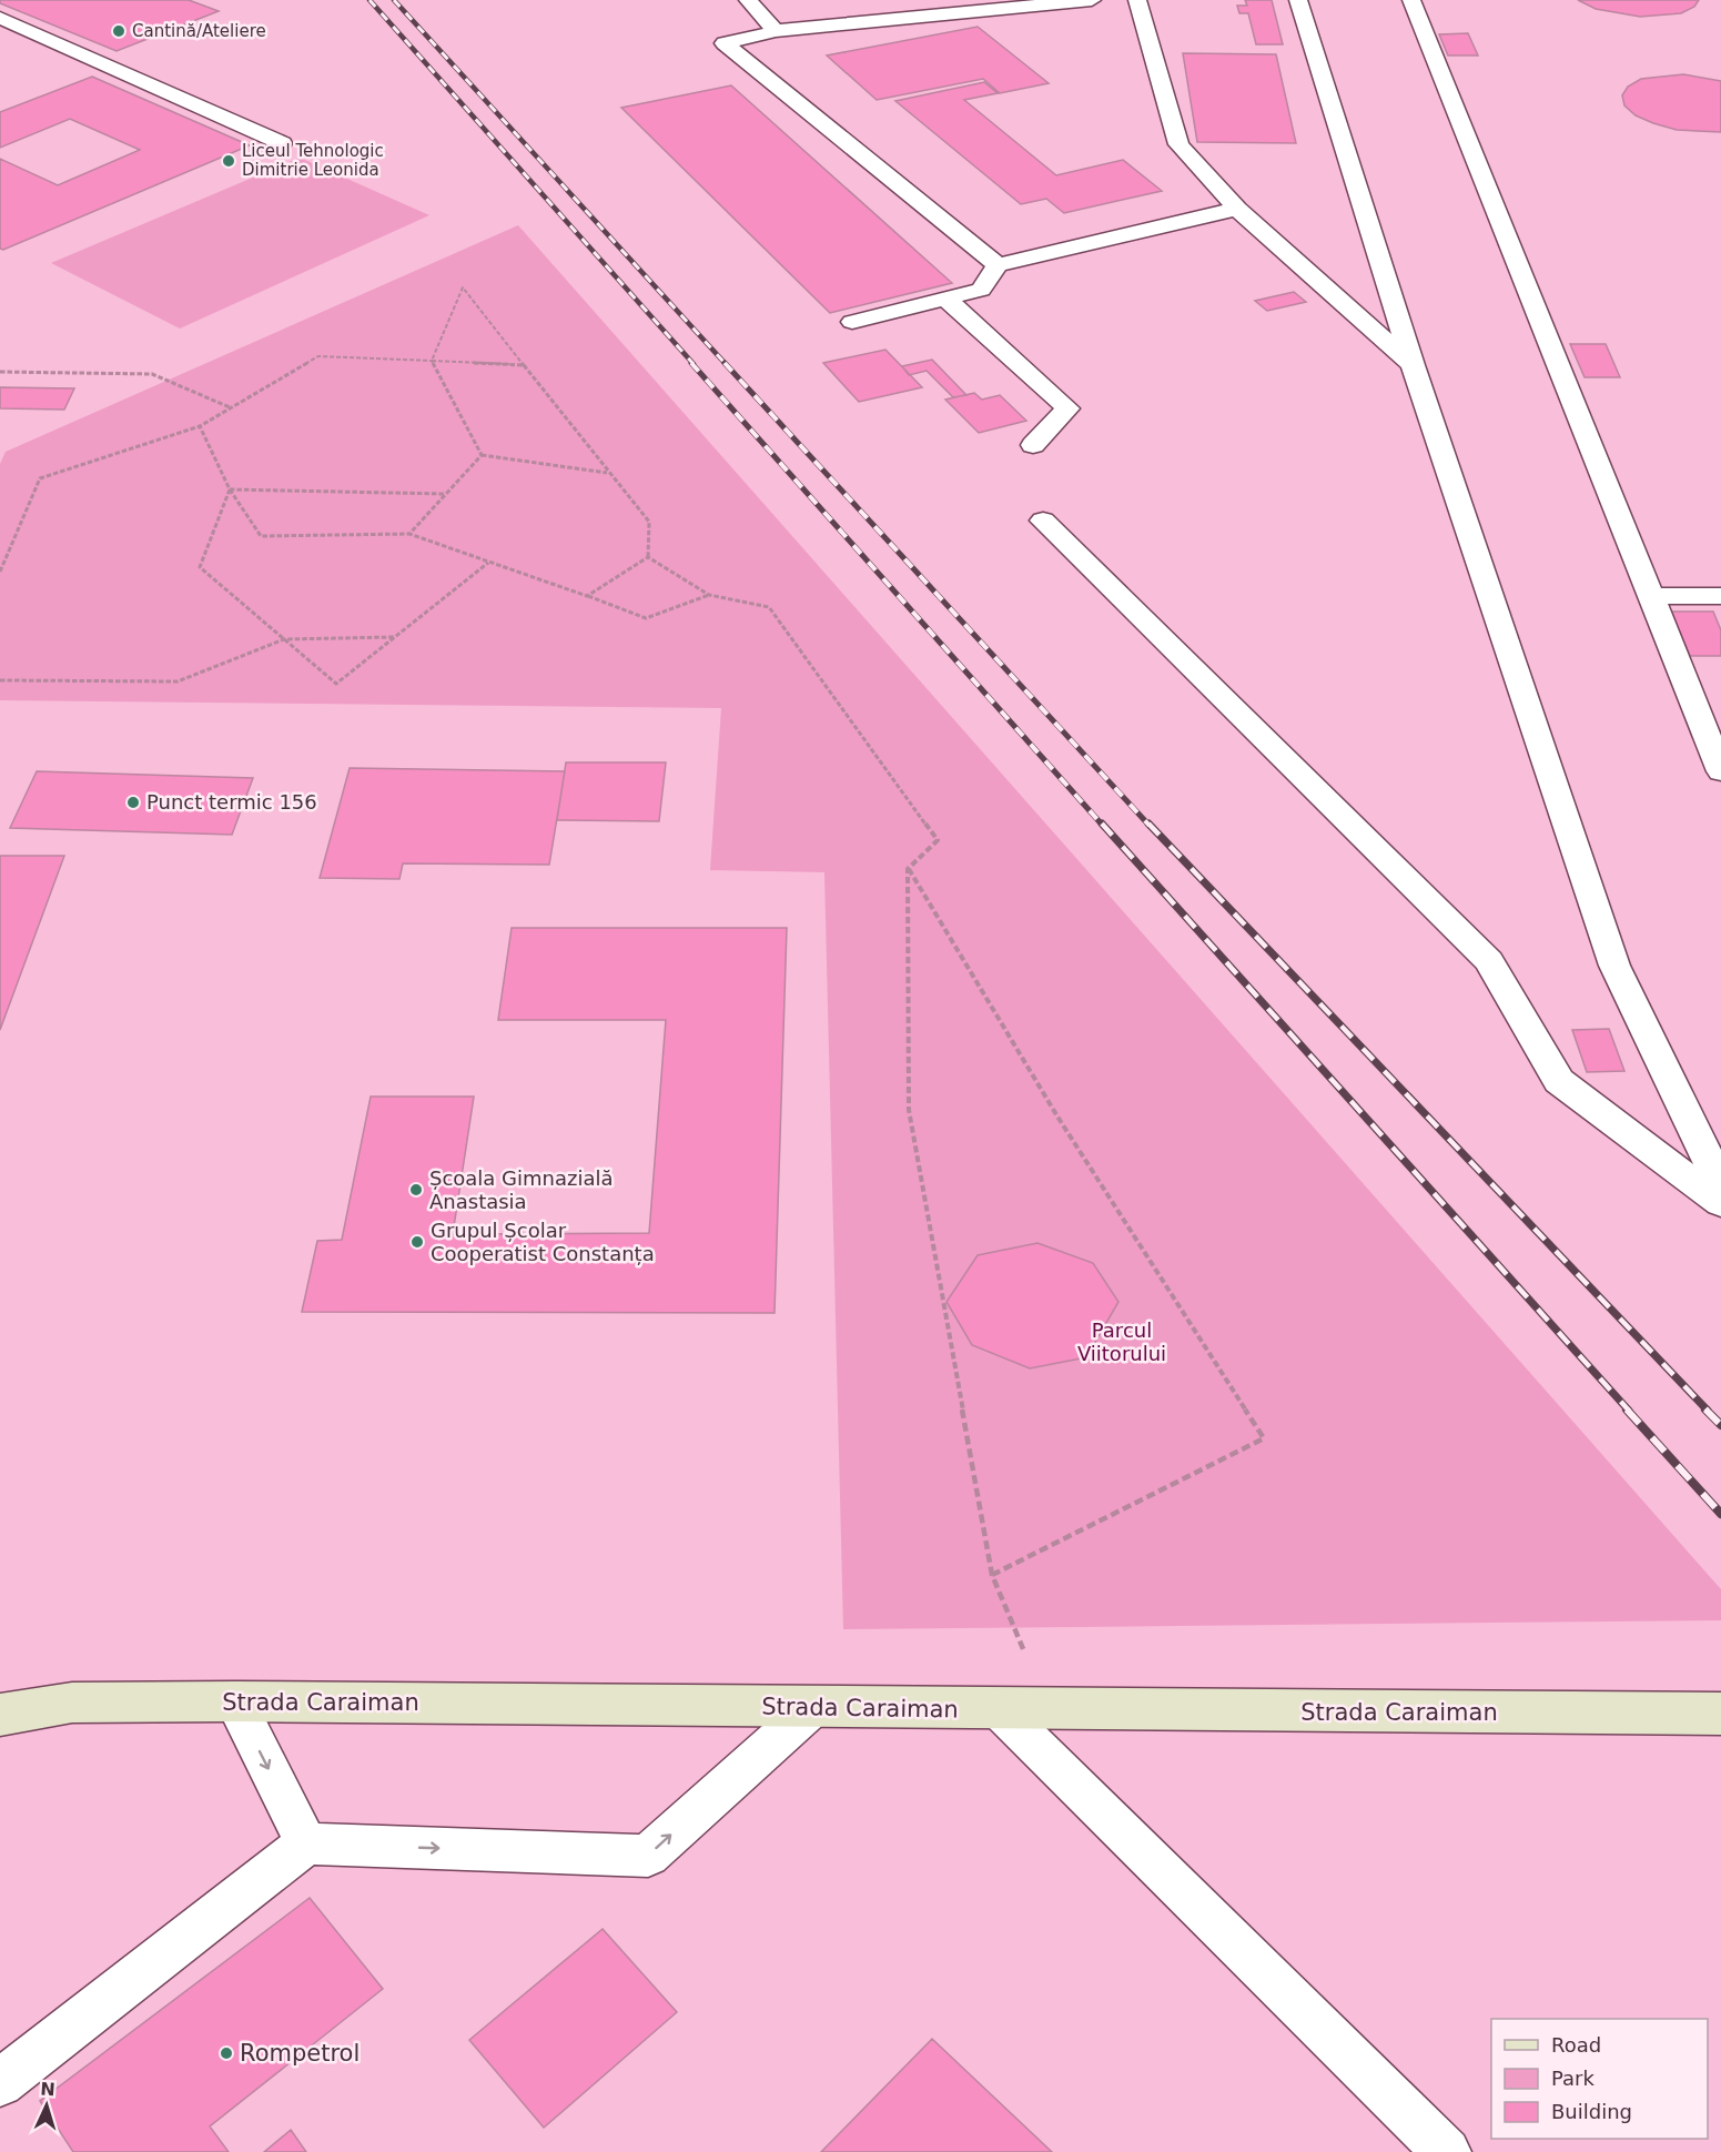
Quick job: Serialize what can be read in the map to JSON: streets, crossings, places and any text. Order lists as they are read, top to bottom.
{
  "streets": {
    "street": ["Strada Caraiman"]
  },
  "parks": ["Parcul Viitorului"],
  "places": [
    "Cantină/Ateliere",
    "Liceul Tehnologic Dimitrie Leonida",
    "Punct termic 156",
    "Școala Gimnazială Anastasia",
    "Grupul Școlar Cooperatist Constanța",
    "Rompetrol"
  ],
  "legend": ["Road", "Park", "Building"],
  "north": "top"
}
